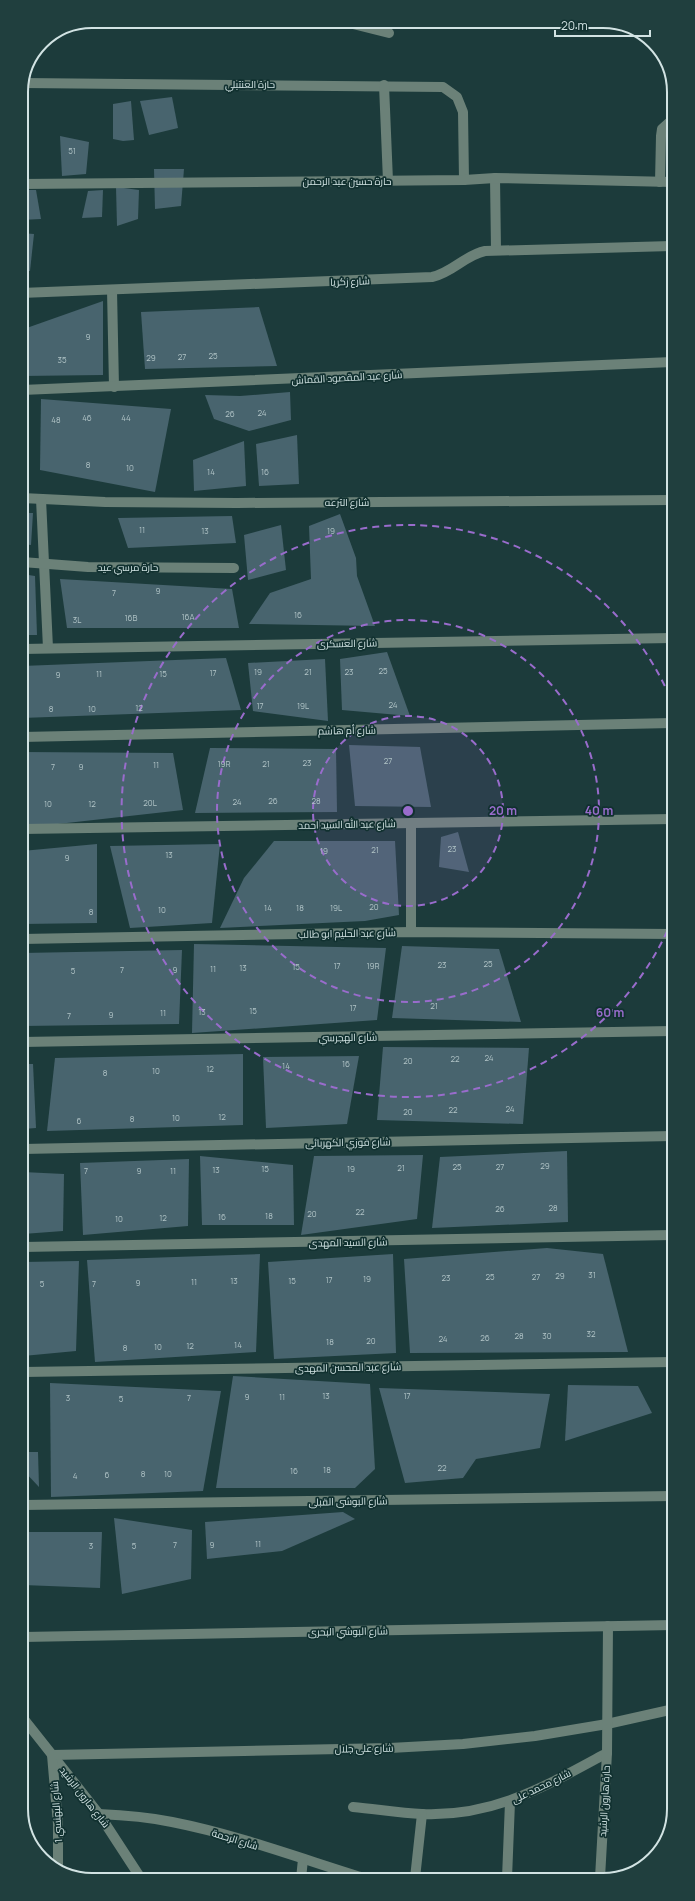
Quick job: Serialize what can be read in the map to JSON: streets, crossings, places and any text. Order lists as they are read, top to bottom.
{
  "streets": {
    "street": [
      "حارة العنتبلي",
      "حارة حسين عبد الرحمن",
      "شارع زكريا",
      "شارع عبد المقصود القماش",
      "شارع الترعه",
      "حارة مرسي عيد",
      "شارع العسكرى",
      "شارع أم هاشم",
      "شارع عبد الله السيد احمد",
      "شارع عبد الحليم ابو طالب",
      "شارع الهجرسي",
      "شارع فوزي الكهربائى",
      "شارع السيد المهدى",
      "شارع عبد المحسن المهدى",
      "شارع البوشى القبلى",
      "شارع البوشي البحرى",
      "شارع على جلال",
      "شارع محمد على",
      "شارع هارون الرشيد",
      "حارة هارون الرشيد",
      "شارع البهنسي 1",
      "شارع الرحمة"
    ]
  },
  "crossings": [
    ["حارة العنتبلي", "حارة حسين عبد الرحمن"],
    ["شارع البوشي البحرى", "حارة هارون الرشيد"],
    ["شارع على جلال", "شارع هارون الرشيد"],
    ["شارع على جلال", "حارة هارون الرشيد"],
    ["شارع على جلال", "شارع البهنسي 1"],
    ["شارع محمد على", "حارة هارون الرشيد"],
    ["شارع هارون الرشيد", "شارع البهنسي 1"],
    ["شارع هارون الرشيد", "شارع الرحمة"]
  ],
  "house_numbers": [
    "51",
    "9",
    "25",
    "27",
    "29",
    "35",
    "24",
    "26",
    "46",
    "44",
    "48",
    "8",
    "10",
    "14",
    "16",
    "11",
    "13",
    "19",
    "9",
    "7",
    "16",
    "16A",
    "16B",
    "3L",
    "25",
    "19",
    "21",
    "23",
    "17",
    "11",
    "15",
    "9",
    "24",
    "17",
    "19L",
    "12",
    "8",
    "10",
    "27",
    "23",
    "19R",
    "21",
    "11",
    "7",
    "9",
    "26",
    "28",
    "24",
    "20L",
    "10",
    "12",
    "23",
    "21",
    "19",
    "13",
    "9",
    "20",
    "14",
    "18",
    "19L",
    "10",
    "8",
    "25",
    "23",
    "17",
    "19R",
    "15",
    "13",
    "11",
    "7",
    "9",
    "5",
    "21",
    "17",
    "15",
    "13",
    "11",
    "9",
    "7",
    "24",
    "22",
    "20",
    "16",
    "14",
    "12",
    "10",
    "8",
    "24",
    "22",
    "20",
    "12",
    "10",
    "8",
    "6",
    "29",
    "25",
    "27",
    "21",
    "15",
    "19",
    "13",
    "7",
    "9",
    "11",
    "28",
    "26",
    "22",
    "20",
    "18",
    "16",
    "12",
    "10",
    "31",
    "29",
    "25",
    "27",
    "23",
    "19",
    "17",
    "13",
    "15",
    "11",
    "9",
    "5",
    "7",
    "32",
    "28",
    "30",
    "26",
    "24",
    "20",
    "18",
    "14",
    "12",
    "10",
    "8",
    "13",
    "17",
    "9",
    "11",
    "3",
    "7",
    "5",
    "22",
    "18",
    "16",
    "8",
    "10",
    "6",
    "4",
    "11",
    "7",
    "9",
    "3",
    "5"
  ],
  "scale_bar": "20 m",
  "rings": ["20 m", "40 m", "60 m"]
}
